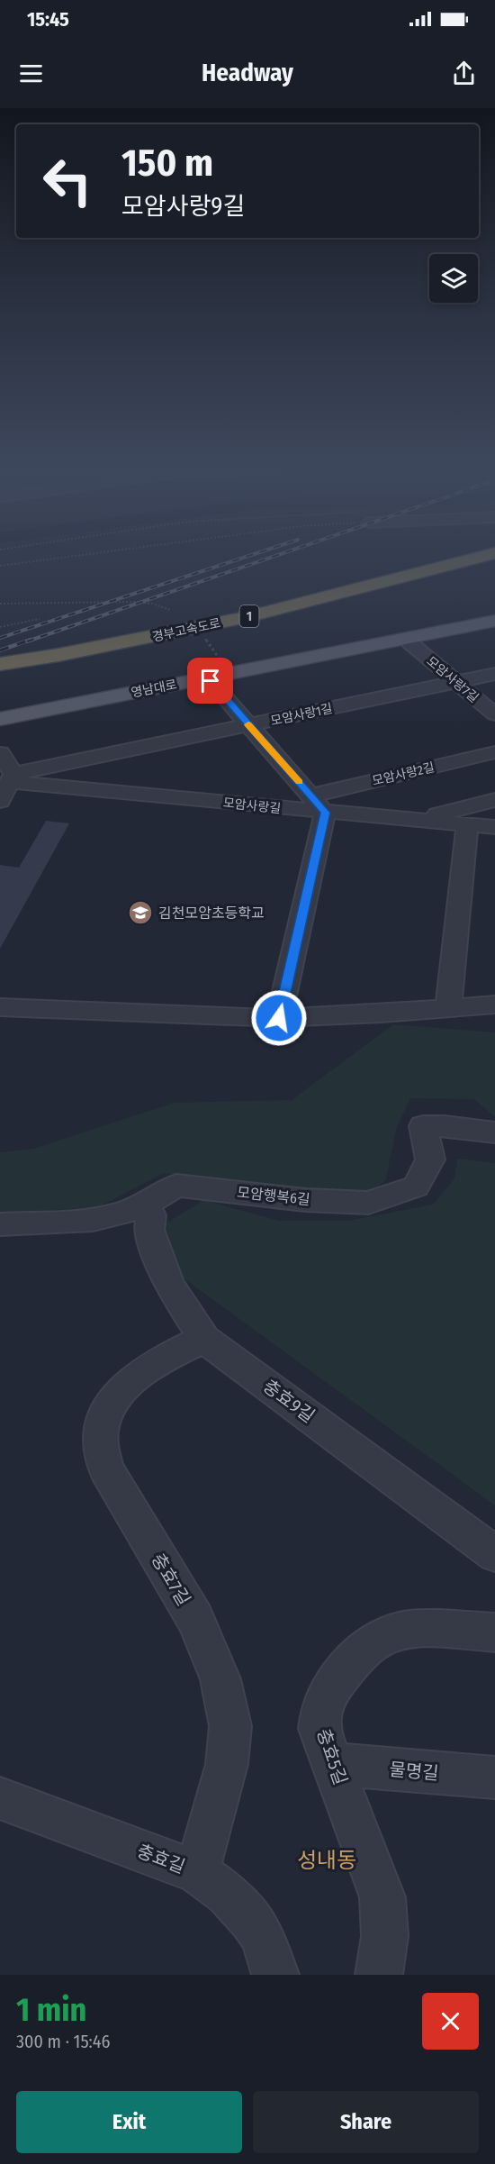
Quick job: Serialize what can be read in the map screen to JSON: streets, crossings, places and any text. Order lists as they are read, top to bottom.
{
  "streets": {
    "highway": ["1", "경부고속도로"],
    "main road": ["영남대로"],
    "street": [
      "모암사랑7길",
      "모암사랑1길",
      "모암사랑2길",
      "모암사랑길",
      "모암행복6길",
      "충효9길",
      "충효7길",
      "충효5길",
      "물명길",
      "충효길"
    ]
  },
  "crossings": [
    ["모암사랑7길", "모암사랑1길"],
    ["모암사랑1길", "모암사랑길"],
    ["모암행복6길", "충효9길"],
    ["충효9길", "충효7길"],
    ["충효7길", "충효길"],
    ["충효5길", "물명길"]
  ],
  "districts": ["성내동"],
  "places": {
    "school or university": ["김천모암초등학교"]
  },
  "page": {
    "status": "15:45",
    "header": "Headway",
    "turn": ["150 m", "모암사랑9길"],
    "heading": ["1 min", "300 m · 15:46"],
    "buttons": ["Exit", "Share"]
  }
}
